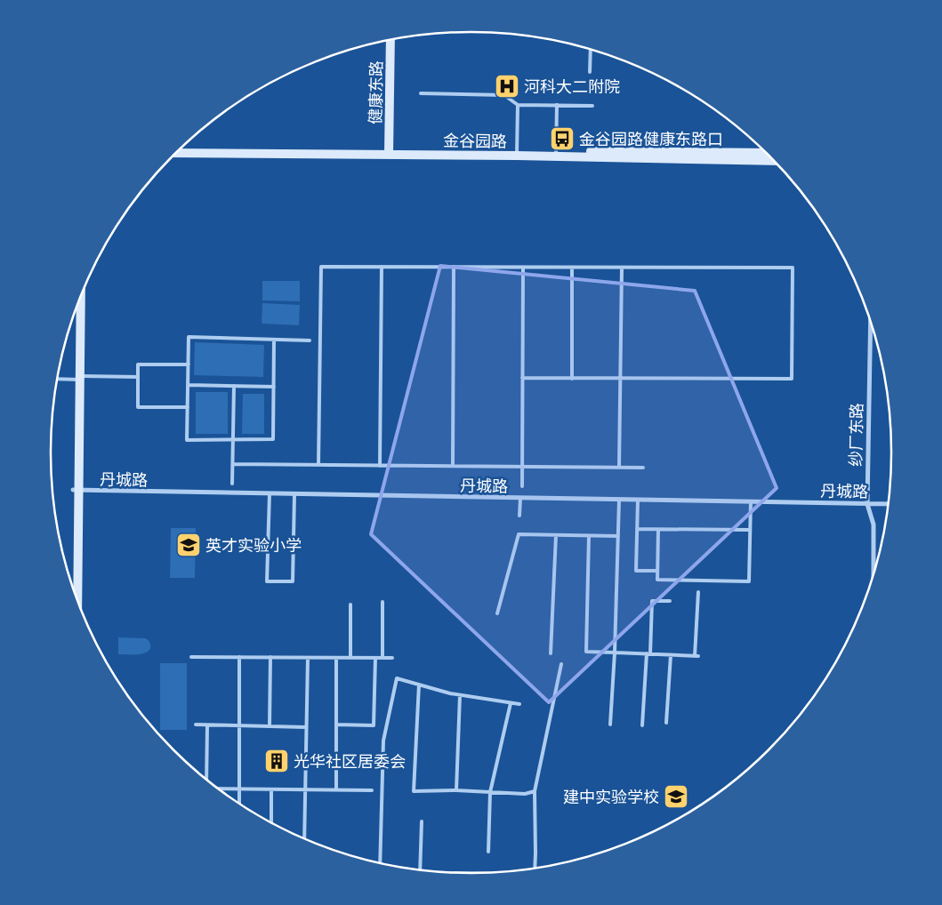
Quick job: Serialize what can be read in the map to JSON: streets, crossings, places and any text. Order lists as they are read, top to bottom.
{
  "streets": {
    "main road": ["健康东路", "金谷园路"],
    "street": ["纱厂东路", "丹城路"]
  },
  "crossings": [
    ["健康东路", "金谷园路"],
    ["纱厂东路", "丹城路"]
  ],
  "places": {
    "hospital": ["河科大二附院"],
    "bus stop": ["金谷园路健康东路口"],
    "school or university": ["英才实验小学", "建中实验学校"],
    "building": ["光华社区居委会"]
  }
}
